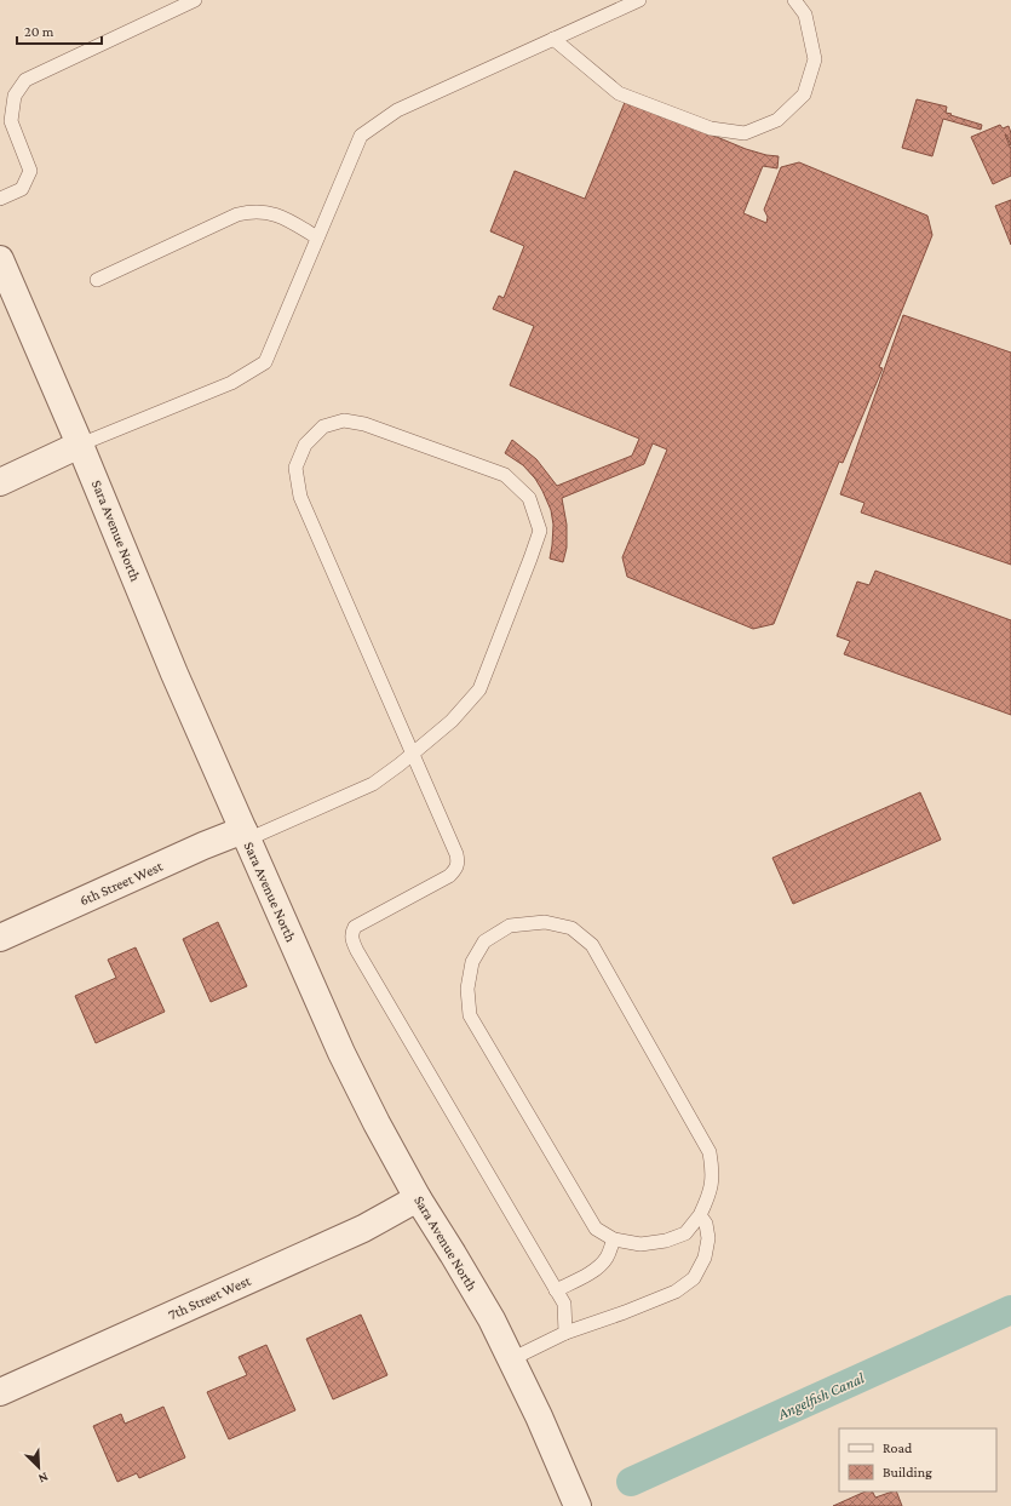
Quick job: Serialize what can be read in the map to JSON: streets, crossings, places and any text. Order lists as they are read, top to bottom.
{
  "streets": {
    "street": ["Sara Avenue North", "6th Street West", "7th Street West"]
  },
  "crossings": [
    ["Sara Avenue North", "6th Street West"],
    ["Sara Avenue North", "7th Street West"]
  ],
  "water": ["Angelfish Canal"],
  "legend": ["Road", "Building"],
  "scale_bar": "20 m",
  "north": "bottom right"
}
